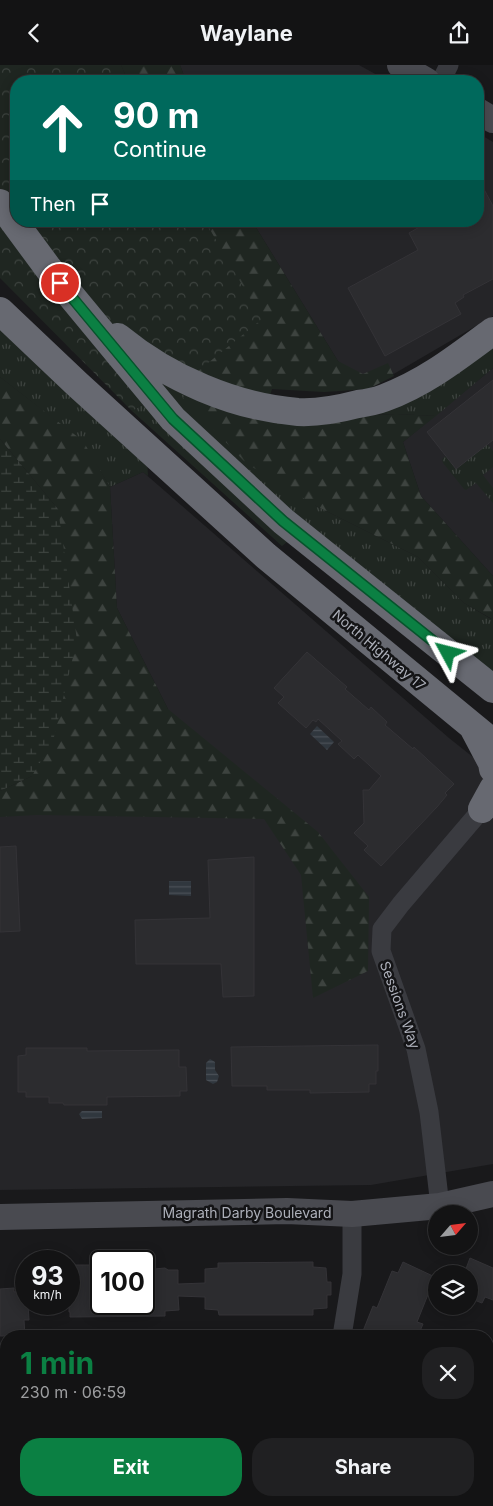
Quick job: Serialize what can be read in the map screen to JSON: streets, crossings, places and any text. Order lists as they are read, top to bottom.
{
  "streets": {
    "highway": ["North Highway 17"],
    "main road": ["Magrath Darby Boulevard"],
    "street": ["Sessions Way"]
  },
  "north": "top right",
  "page": {
    "header": "Waylane",
    "turn": ["90 m", "Continue"],
    "then": "Then",
    "speed": "93 km/h",
    "limit": "100",
    "heading": ["1 min", "230 m · 06:59"],
    "buttons": ["Exit", "Share"]
  }
}
